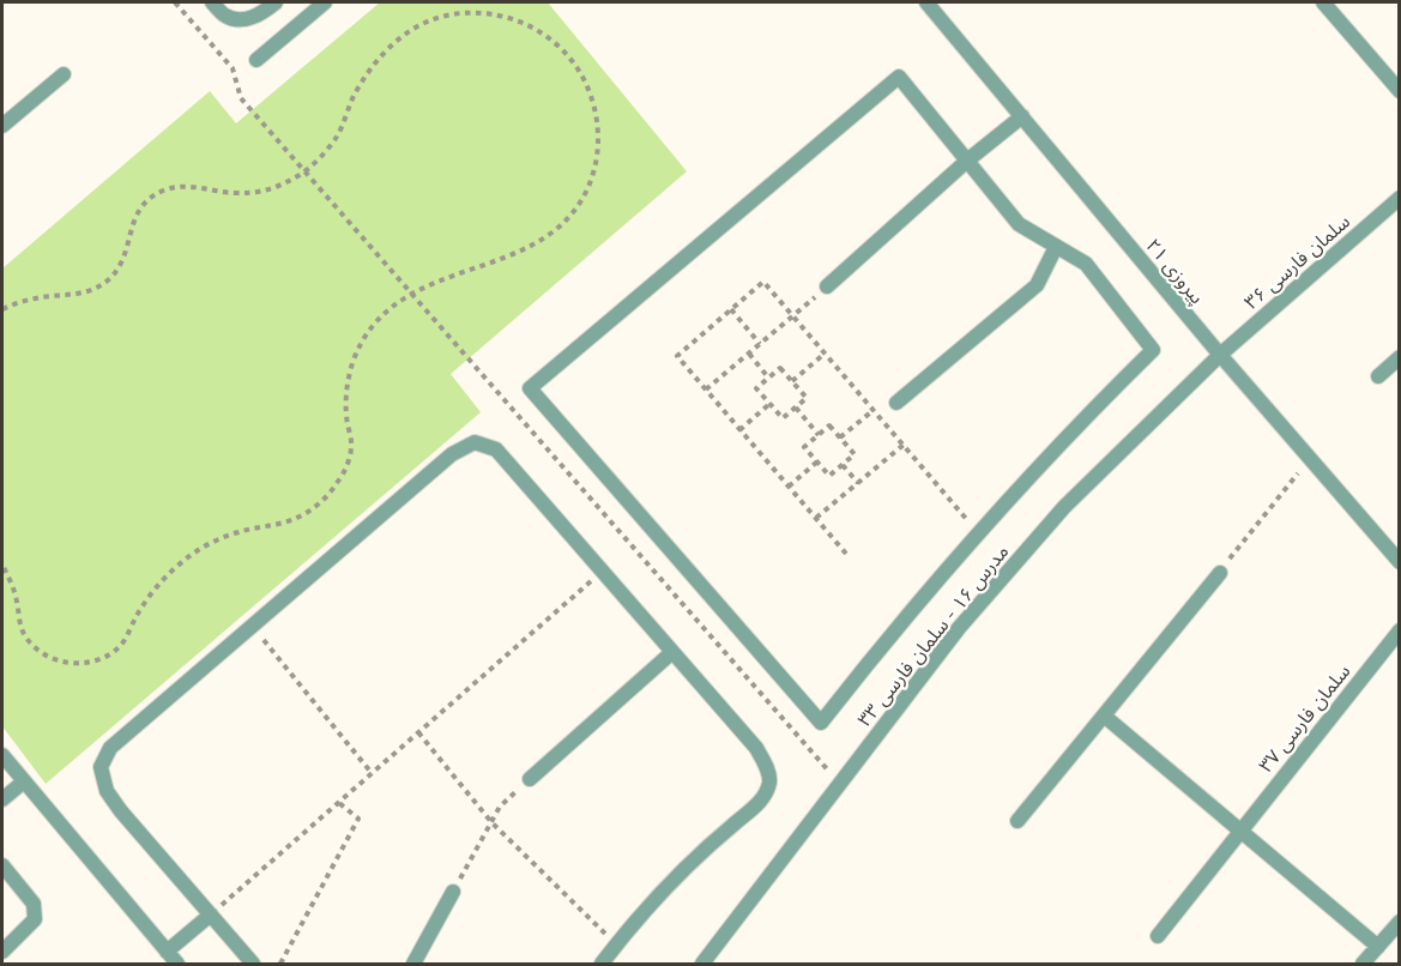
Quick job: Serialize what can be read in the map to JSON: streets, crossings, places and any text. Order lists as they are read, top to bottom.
{
  "streets": {
    "street": [
      "سلمان فارسی ۳۶",
      "پیروزی ۲۱",
      "مدرس ۱۶ - سلمان فارسی ۳۳",
      "سلمان فارسی ۳۷"
    ]
  },
  "crossings": [
    ["سلمان فارسی ۳۶", "پیروزی ۲۱"],
    ["سلمان فارسی ۳۶", "مدرس ۱۶ - سلمان فارسی ۳۳"],
    ["پیروزی ۲۱", "مدرس ۱۶ - سلمان فارسی ۳۳"]
  ]
}
